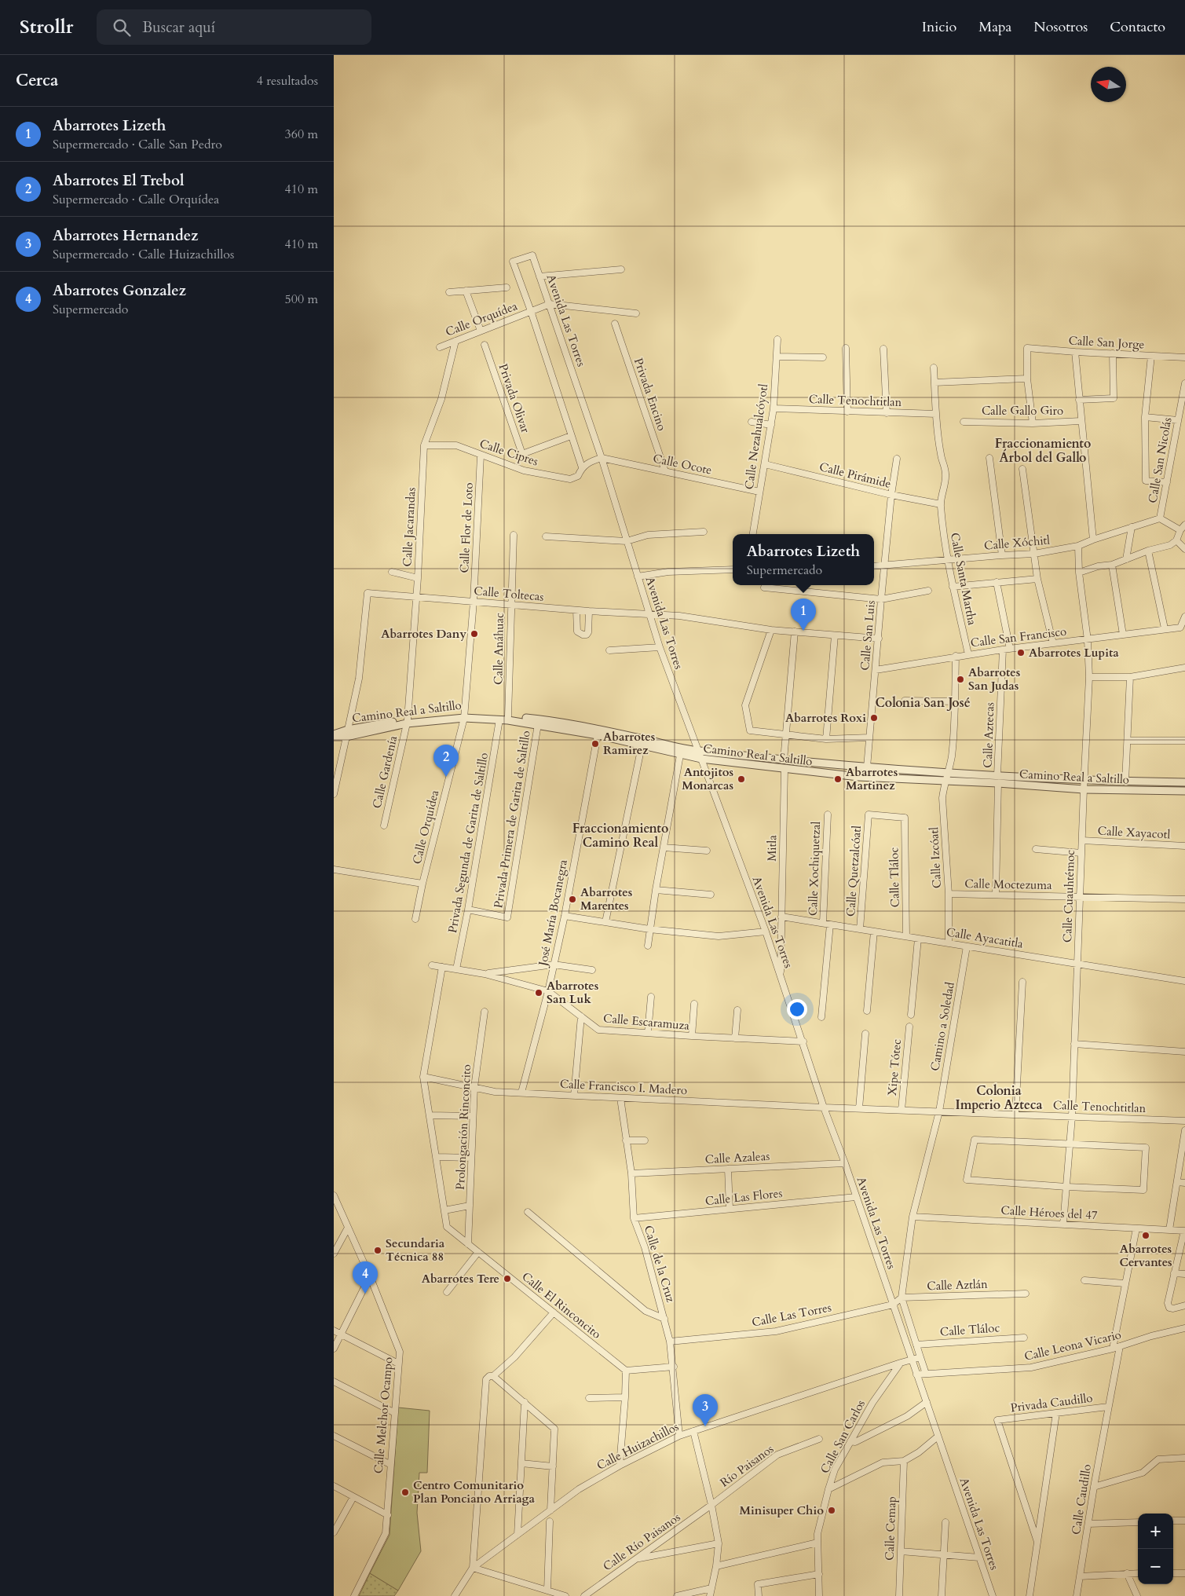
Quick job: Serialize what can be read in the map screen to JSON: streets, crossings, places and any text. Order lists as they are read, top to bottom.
{
  "streets": {
    "street": [
      "Calle Orquídea",
      "Avenida Las Torres",
      "Calle San Jorge",
      "Privada Encino",
      "Privada Olivar",
      "Calle Tenochtitlan",
      "Calle Gallo Giro",
      "Calle Nezahualcóyotl",
      "Calle Cipres",
      "Calle San Nicolás",
      "Calle Ocote",
      "Calle Pirámide",
      "Calle Jacarandas",
      "Calle Flor de Loto",
      "Calle Xóchitl",
      "Calle Santa Martha",
      "Calle Toltecas",
      "Calle San Luis",
      "Calle San Francisco",
      "Calle Anáhuac",
      "Camino Real a Saltillo",
      "Calle Aztecas",
      "Calle Gardenía",
      "Privada Primera de Garita de Saltillo",
      "Calle Xayacotl",
      "Privada Segunda de Garita de Saltillo",
      "Mitla",
      "Calle Izcóatl",
      "Calle Xochiquetzal",
      "Calle Quetzalcóatl",
      "Calle Tláloc",
      "Calle Moctezuma",
      "Calle Cuauhtémoc",
      "José María Bocanegra",
      "Calle Ayacatitla",
      "Calle Escaramuza",
      "Camino a Soledad",
      "Xipe Tótec",
      "Calle Francisco I. Madero",
      "Prolongación Rinconcito",
      "Calle Azaleas",
      "Calle Las Flores",
      "Calle Héroes del 47",
      "Calle de la Cruz",
      "Calle Aztlán",
      "Calle El Rinconcito",
      "Calle Las Torres",
      "Calle Leona Vicario",
      "Privada Caudillo",
      "Calle Melchor Ocampo",
      "Calle San Carlos",
      "Calle Huizachillos",
      "Río Paisanos",
      "Calle Caudillo",
      "Calle Cemap",
      "Calle Río Paisanos"
    ]
  },
  "crossings": [
    ["Calle Orquídea", "Avenida Las Torres"],
    ["Calle Orquídea", "Calle Jacarandas"],
    ["Calle Orquídea", "Calle Flor de Loto"],
    ["Calle Orquídea", "Camino Real a Saltillo"],
    ["Avenida Las Torres", "Calle Tenochtitlan"],
    ["Avenida Las Torres", "Calle Cipres"],
    ["Avenida Las Torres", "Calle Ocote"],
    ["Avenida Las Torres", "Calle Toltecas"],
    ["Avenida Las Torres", "Camino Real a Saltillo"],
    ["Avenida Las Torres", "Mitla"],
    ["Avenida Las Torres", "Calle Escaramuza"],
    ["Avenida Las Torres", "Calle Francisco I. Madero"],
    ["Avenida Las Torres", "Calle Azaleas"],
    ["Avenida Las Torres", "Calle Las Flores"],
    ["Avenida Las Torres", "Calle Las Torres"],
    ["Avenida Las Torres", "Calle Leona Vicario"],
    ["Calle San Jorge", "Calle Gallo Giro"],
    ["Privada Encino", "Calle Ocote"],
    ["Calle Tenochtitlan", "Calle Nezahualcóyotl"],
    ["Calle Tenochtitlan", "Calle Santa Martha"],
    ["Calle Tenochtitlan", "Calle Cuauhtémoc"],
    ["Calle Tenochtitlan", "Camino a Soledad"],
    ["Calle Tenochtitlan", "Xipe Tótec"],
    ["Calle Tenochtitlan", "Calle Francisco I. Madero"],
    ["Calle Nezahualcóyotl", "Calle Ocote"],
    ["Calle Nezahualcóyotl", "Calle Pirámide"],
    ["Calle Cipres", "Calle Ocote"],
    ["Calle Cipres", "Calle Jacarandas"],
    ["Calle Cipres", "Calle Flor de Loto"],
    ["Calle San Nicolás", "Calle Xóchitl"],
    ["Calle Pirámide", "Calle Santa Martha"],
    ["Calle Pirámide", "Calle San Luis"],
    ["Calle Jacarandas", "Calle Toltecas"],
    ["Calle Jacarandas", "Camino Real a Saltillo"],
    ["Calle Jacarandas", "Calle Gardenía"],
    ["Calle Flor de Loto", "Calle Toltecas"],
    ["Calle Flor de Loto", "Camino Real a Saltillo"],
    ["Calle Xóchitl", "Calle Santa Martha"],
    ["Calle Xóchitl", "Calle San Luis"],
    ["Calle Xóchitl", "Calle Cuauhtémoc"],
    ["Calle Santa Martha", "Calle San Francisco"],
    ["Calle Toltecas", "Calle San Luis"],
    ["Calle Toltecas", "Calle Anáhuac"],
    ["Calle Toltecas", "Camino Real a Saltillo"],
    ["Calle San Luis", "Calle San Francisco"],
    ["Calle San Luis", "Camino Real a Saltillo"],
    ["Calle San Francisco", "Calle Aztecas"],
    ["Calle San Francisco", "Calle Izcóatl"],
    ["Calle San Francisco", "Calle Cuauhtémoc"],
    ["Calle Anáhuac", "Camino Real a Saltillo"],
    ["Camino Real a Saltillo", "Calle Aztecas"],
    ["Camino Real a Saltillo", "Calle Gardenía"],
    ["Camino Real a Saltillo", "Privada Primera de Garita de Saltillo"],
    ["Camino Real a Saltillo", "Privada Segunda de Garita de Saltillo"],
    ["Camino Real a Saltillo", "Mitla"],
    ["Camino Real a Saltillo", "Calle Izcóatl"],
    ["Camino Real a Saltillo", "Calle Cuauhtémoc"],
    ["Camino Real a Saltillo", "José María Bocanegra"],
    ["Privada Primera de Garita de Saltillo", "Privada Segunda de Garita de Saltillo"],
    ["Calle Xayacotl", "Calle Cuauhtémoc"],
    ["Privada Segunda de Garita de Saltillo", "Calle Escaramuza"],
    ["Mitla", "Calle Ayacatitla"],
    ["Calle Izcóatl", "Calle Moctezuma"],
    ["Calle Izcóatl", "Calle Ayacatitla"],
    ["Calle Xochiquetzal", "Calle Ayacatitla"],
    ["Calle Quetzalcóatl", "Calle Tláloc"],
    ["Calle Quetzalcóatl", "Calle Ayacatitla"],
    ["Calle Tláloc", "Calle Ayacatitla"],
    ["Calle Moctezuma", "Calle Cuauhtémoc"],
    ["Calle Cuauhtémoc", "Calle Ayacatitla"],
    ["Calle Cuauhtémoc", "Calle Héroes del 47"],
    ["José María Bocanegra", "Calle Escaramuza"],
    ["José María Bocanegra", "Calle Francisco I. Madero"],
    ["Calle Ayacatitla", "Camino a Soledad"],
    ["Calle Francisco I. Madero", "Prolongación Rinconcito"],
    ["Calle Francisco I. Madero", "Calle de la Cruz"],
    ["Prolongación Rinconcito", "Calle El Rinconcito"],
    ["Calle Azaleas", "Calle de la Cruz"],
    ["Calle Las Flores", "Calle de la Cruz"],
    ["Calle de la Cruz", "Calle Las Torres"],
    ["Calle de la Cruz", "Calle Huizachillos"],
    ["Calle Leona Vicario", "Calle Caudillo"],
    ["Privada Caudillo", "Calle Caudillo"],
    ["Calle San Carlos", "Calle Huizachillos"],
    ["Río Paisanos", "Calle Río Paisanos"]
  ],
  "districts": [
    "Fraccionamiento Árbol del Gallo",
    "Colonia San José",
    "Fraccionamiento Camino Real",
    "Colonia Imperio Azteca"
  ],
  "places": [
    "Abarrotes Dany",
    "Abarrotes Lupita",
    "Abarrotes San Judas",
    "Abarrotes Roxi",
    "Abarrotes Ramirez",
    "Antojitos Monarcas",
    "Abarrotes Martinez",
    "Abarrotes Marentes",
    "Abarrotes San Luk",
    "Abarrotes Cervantes",
    "Secundaria Técnica 88",
    "Abarrotes Tere",
    "Centro Comunitario Plan Ponciano Arriaga",
    "Minisuper Chio"
  ],
  "north": "left",
  "page": {
    "header": "Strollr",
    "search": "Buscar aquí",
    "nav": [
      "Inicio",
      "Mapa",
      "Nosotros",
      "Contacto"
    ],
    "heading": ["Cerca", "4 resultados"],
    "list": [
      {
        "mark": "1",
        "name": "Abarrotes Lizeth",
        "note": "Supermercado · Calle San Pedro",
        "value": "360 m"
      },
      {
        "mark": "2",
        "name": "Abarrotes El Trebol",
        "note": "Supermercado · Calle Orquídea",
        "value": "410 m"
      },
      {
        "mark": "3",
        "name": "Abarrotes Hernandez",
        "note": "Supermercado · Calle Huizachillos",
        "value": "410 m"
      },
      {
        "mark": "4",
        "name": "Abarrotes Gonzalez",
        "note": "Supermercado",
        "value": "500 m"
      }
    ],
    "popup": ["Abarrotes Lizeth", "Supermercado"],
    "pins": [
      "1",
      "2",
      "4",
      "3"
    ],
    "map_buttons": ["+", "−"]
  }
}
